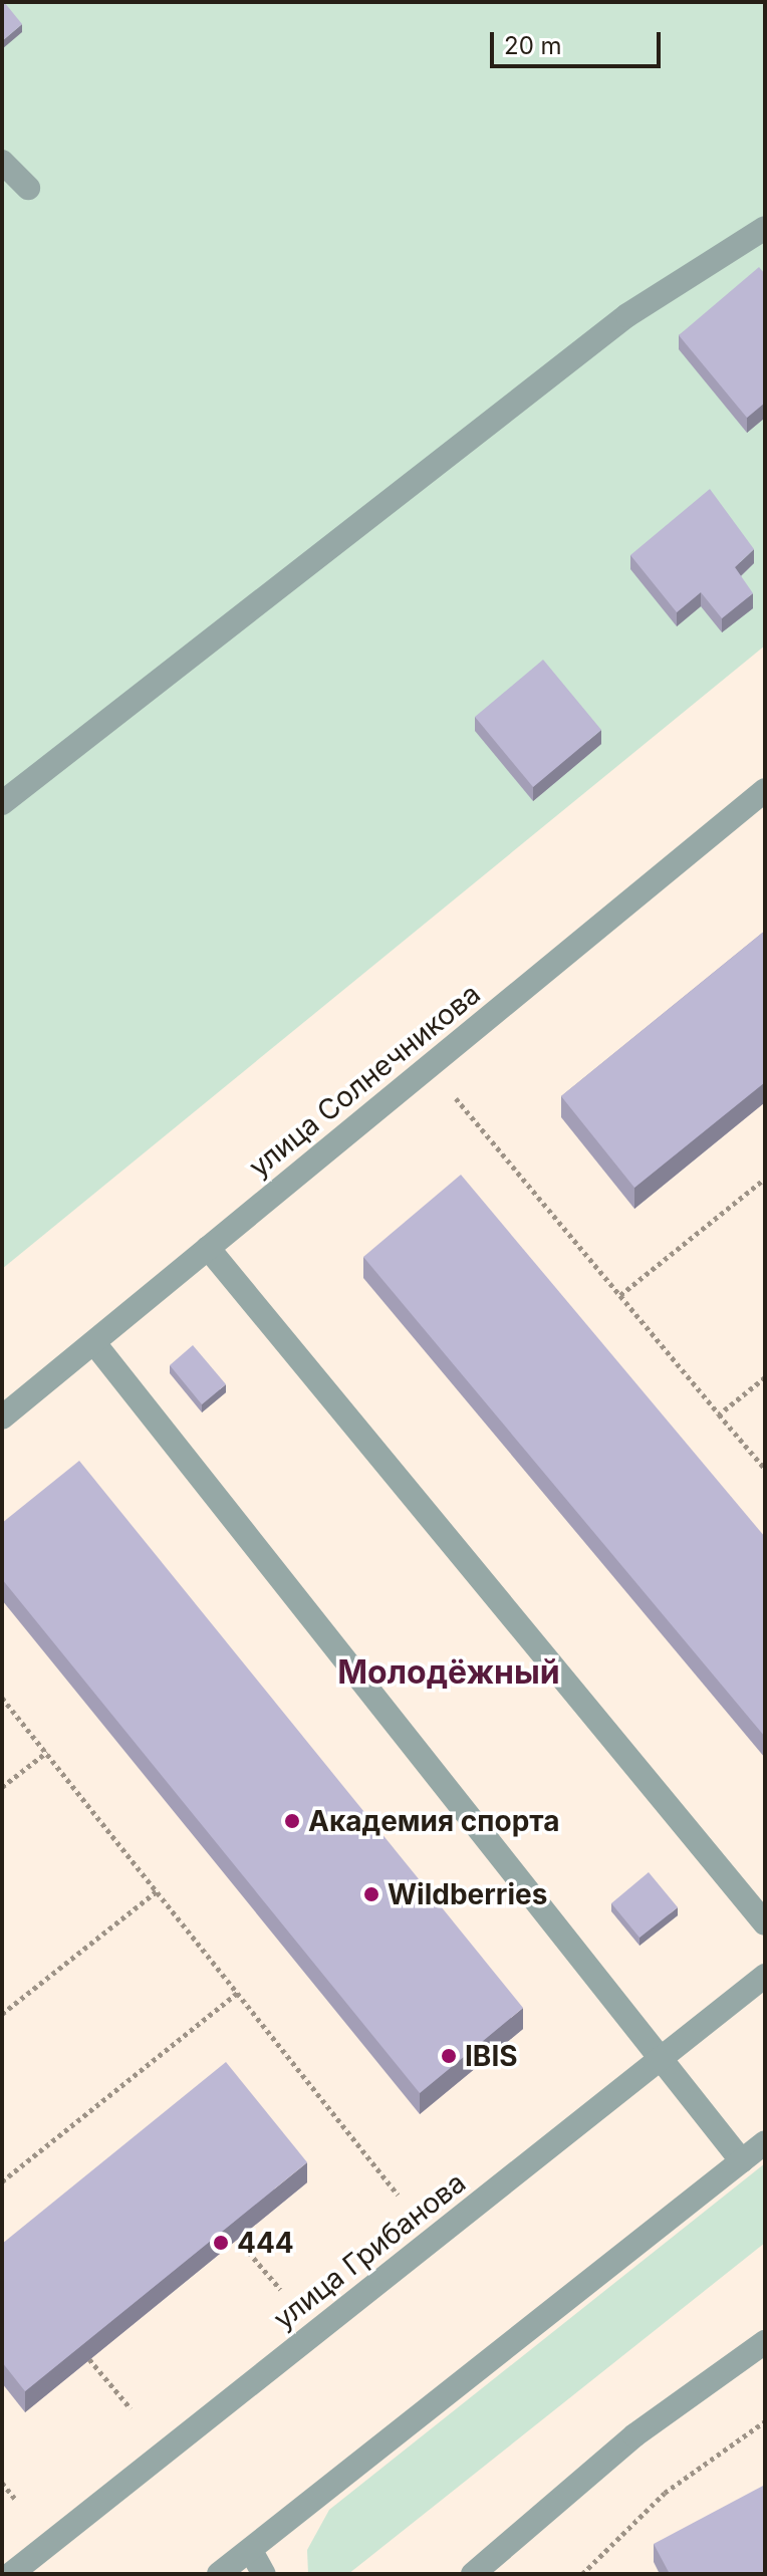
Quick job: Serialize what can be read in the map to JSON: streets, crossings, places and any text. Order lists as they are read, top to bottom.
{
  "streets": {
    "street": ["улица Солнечникова", "улица Грибанова"]
  },
  "districts": ["Молодёжный"],
  "places": [
    "Академия спорта",
    "Wildberries",
    "IBIS",
    "444"
  ],
  "scale_bar": "20 m"
}
